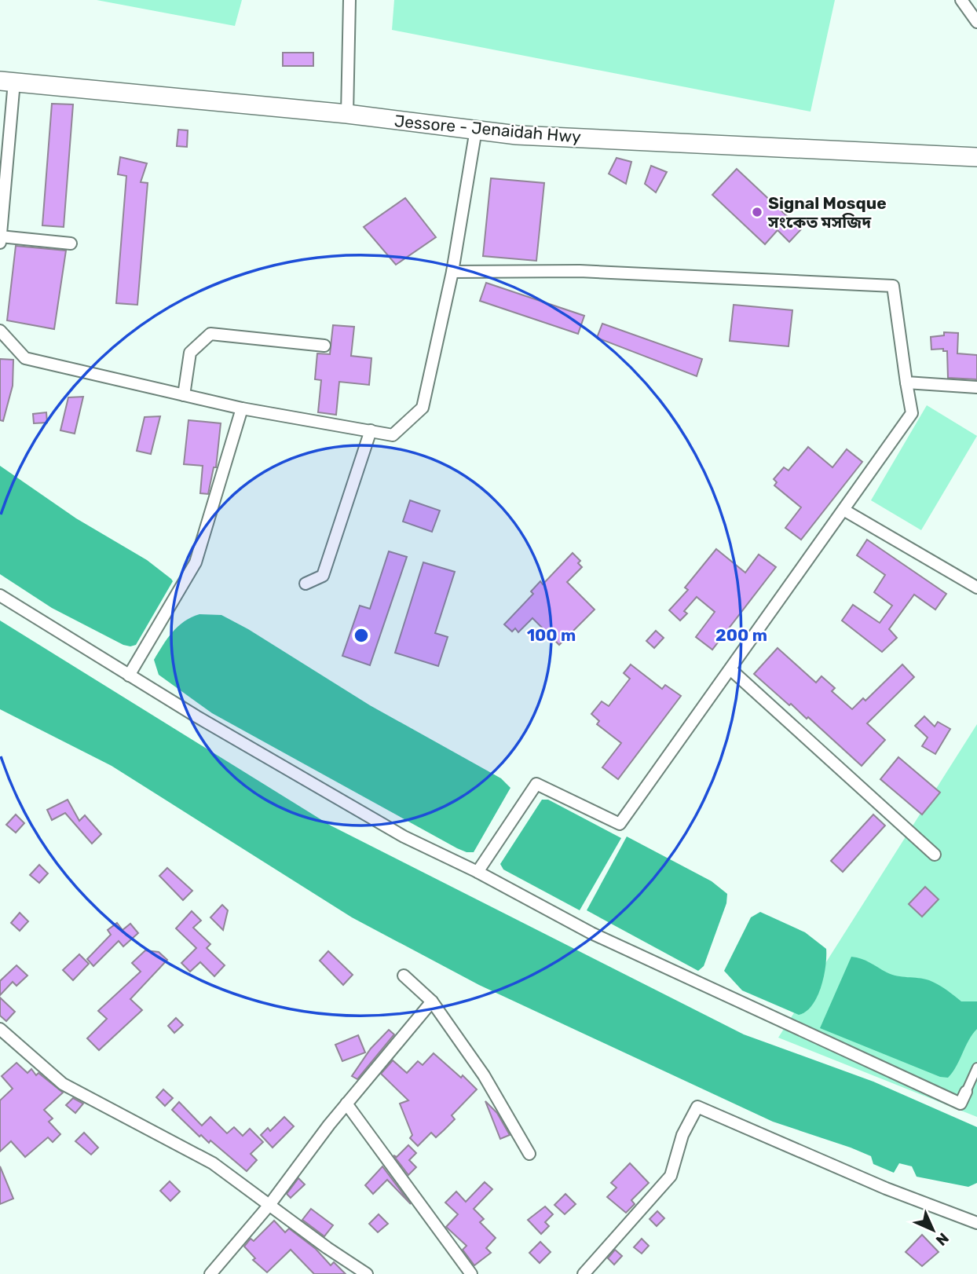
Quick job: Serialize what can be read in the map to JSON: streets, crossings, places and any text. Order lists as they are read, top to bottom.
{
  "streets": {
    "highway": ["Jessore - Jenaidah Hwy"]
  },
  "places": ["Signal Mosque সংকেত মসজিদ"],
  "north": "bottom right",
  "rings": ["100 m", "200 m"]
}
